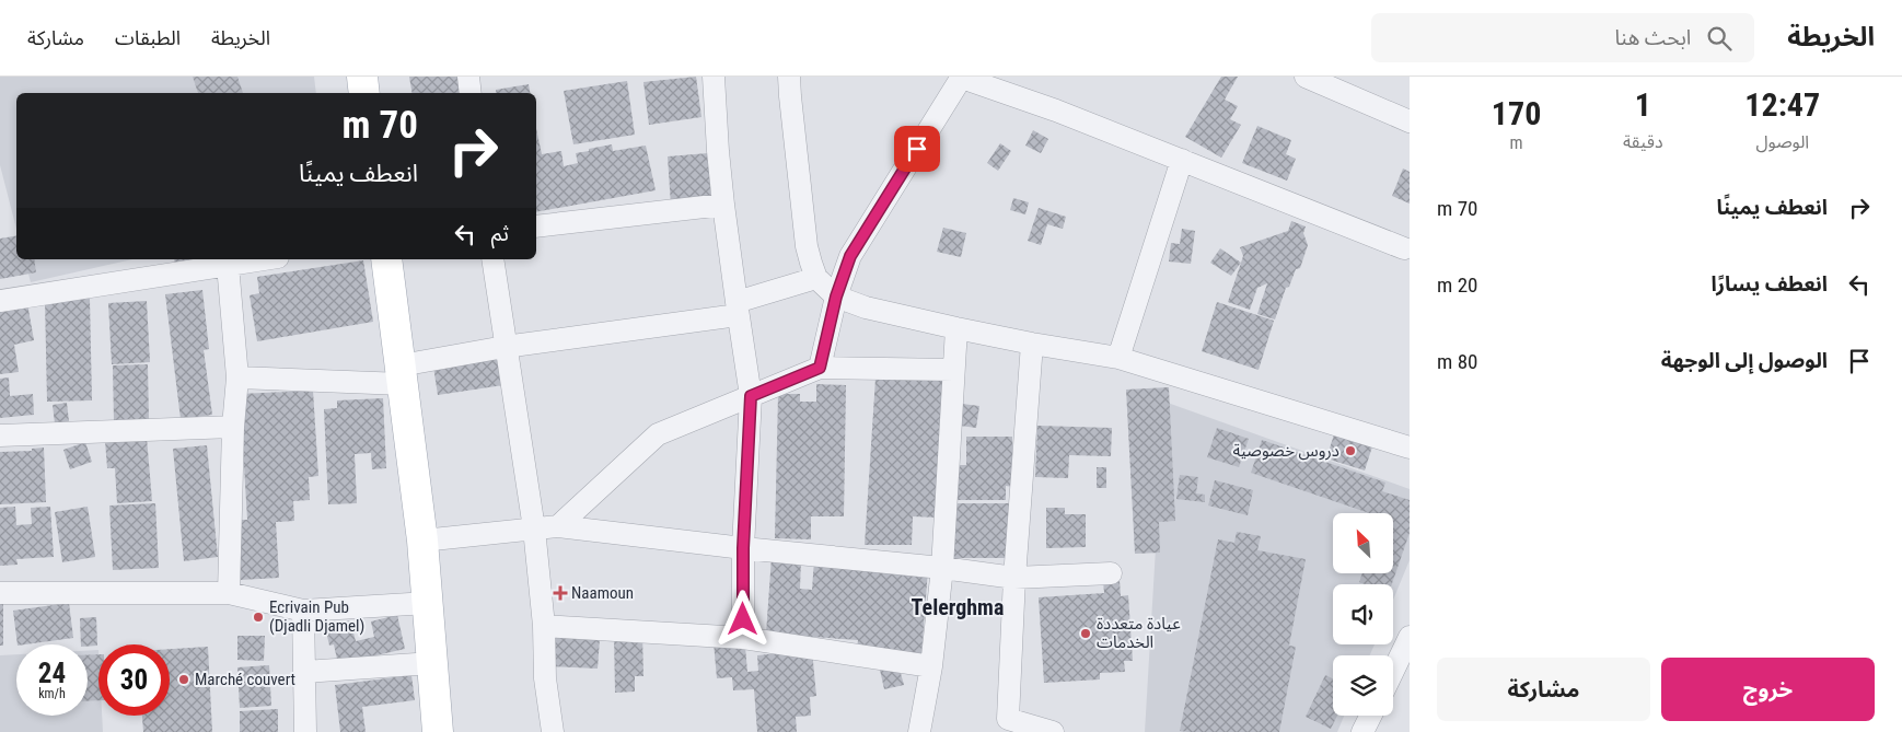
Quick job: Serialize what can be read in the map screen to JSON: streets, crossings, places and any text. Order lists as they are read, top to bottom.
{
  "districts": ["Telerghma"],
  "places": {
    "other": [
      "دروس خصوصية",
      "Ecrivain Pub (Djadli Djamel)",
      "عيادة متعددة الخدمات",
      "Marché couvert"
    ],
    "health": ["Naamoun"]
  },
  "north": "top left",
  "page": {
    "header": "الخريطة",
    "search": "ابحث هنا",
    "nav": ["الخريطة", "الطبقات", "مشاركة"],
    "eta": [
      "12:47",
      "الوصول",
      "1",
      "دقيقة",
      "170",
      "m"
    ],
    "turn": ["70 m", "انعطف يمينًا"],
    "list": [
      {
        "name": "انعطف يمينًا",
        "value": "70 m"
      },
      {
        "name": "انعطف يسارًا",
        "value": "20 m"
      },
      {
        "name": "الوصول إلى الوجهة",
        "value": "80 m"
      }
    ],
    "then": "ثم",
    "speed": "24 km/h",
    "limit": "30",
    "buttons": ["خروج", "مشاركة"]
  }
}
